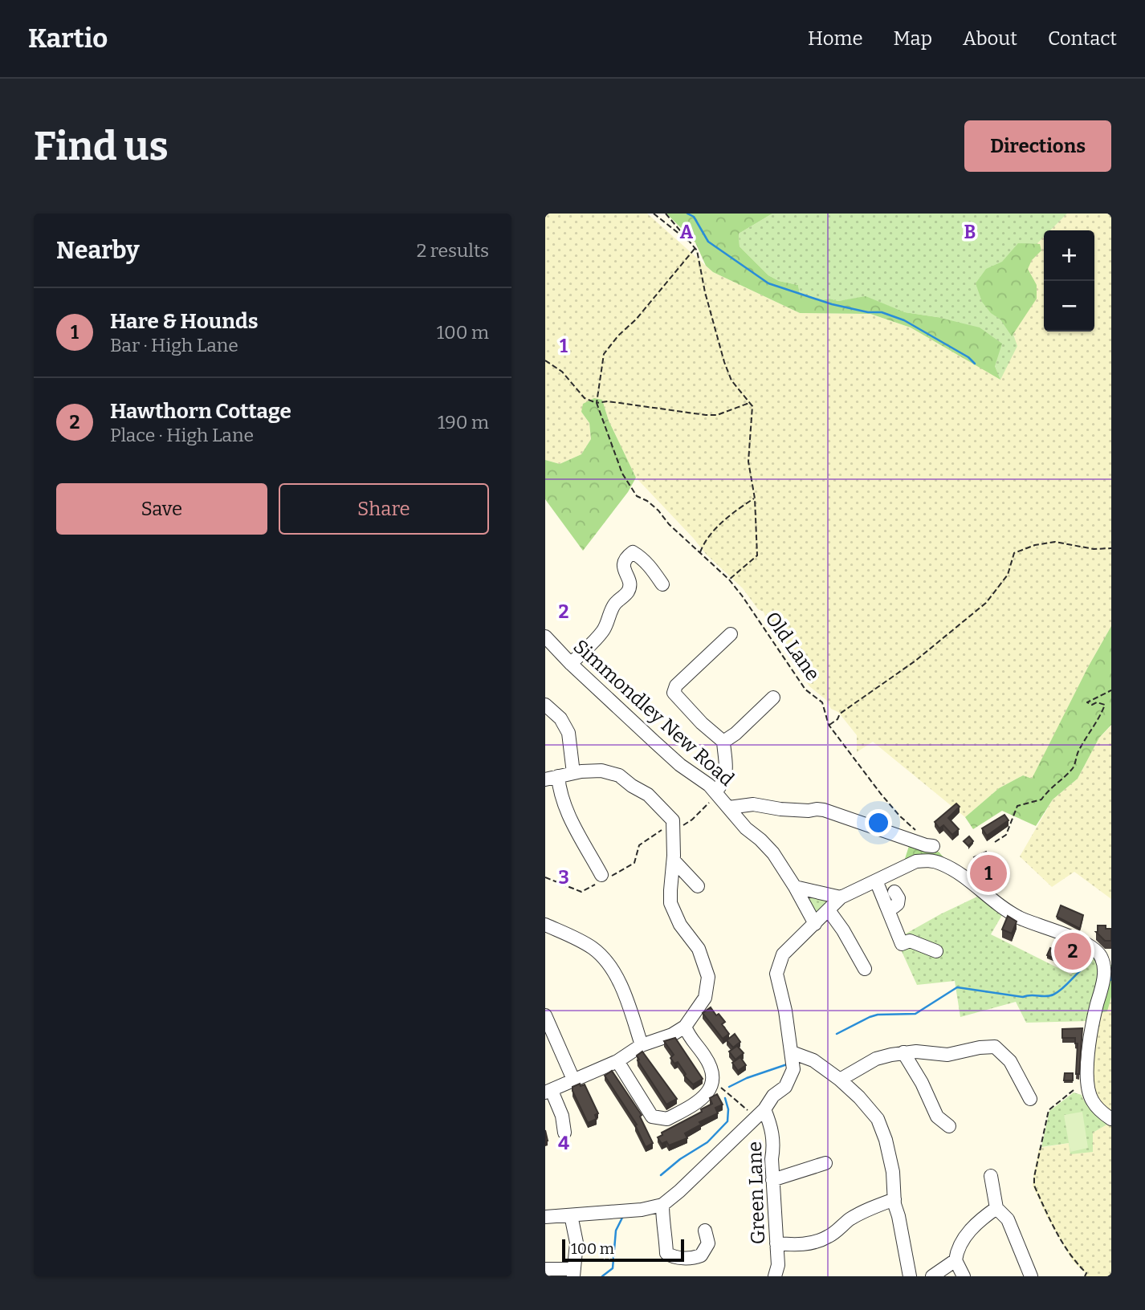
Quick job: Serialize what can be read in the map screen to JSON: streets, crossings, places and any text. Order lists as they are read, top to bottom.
{
  "streets": {
    "street": ["Simmondley New Road", "Green Lane"],
    "path": ["Old Lane"]
  },
  "scale_bar": "100 m",
  "page": {
    "header": "Kartio",
    "nav": [
      "Home",
      "Map",
      "About",
      "Contact"
    ],
    "buttons": [
      "Directions",
      ["Save", "Share"]
    ],
    "title": "Find us",
    "heading": ["Nearby", "2 results"],
    "map_buttons": ["+", "−"],
    "list": [
      {
        "mark": "1",
        "name": "Hare & Hounds",
        "note": "Bar · High Lane",
        "value": "100 m"
      },
      {
        "mark": "2",
        "name": "Hawthorn Cottage",
        "note": "Place · High Lane",
        "value": "190 m"
      }
    ],
    "pins": ["1", "2"],
    "scale": "100 m"
  },
  "grid": {
    "columns": ["A", "B"],
    "rows": [
      "1",
      "2",
      "3",
      "4"
    ]
  }
}
